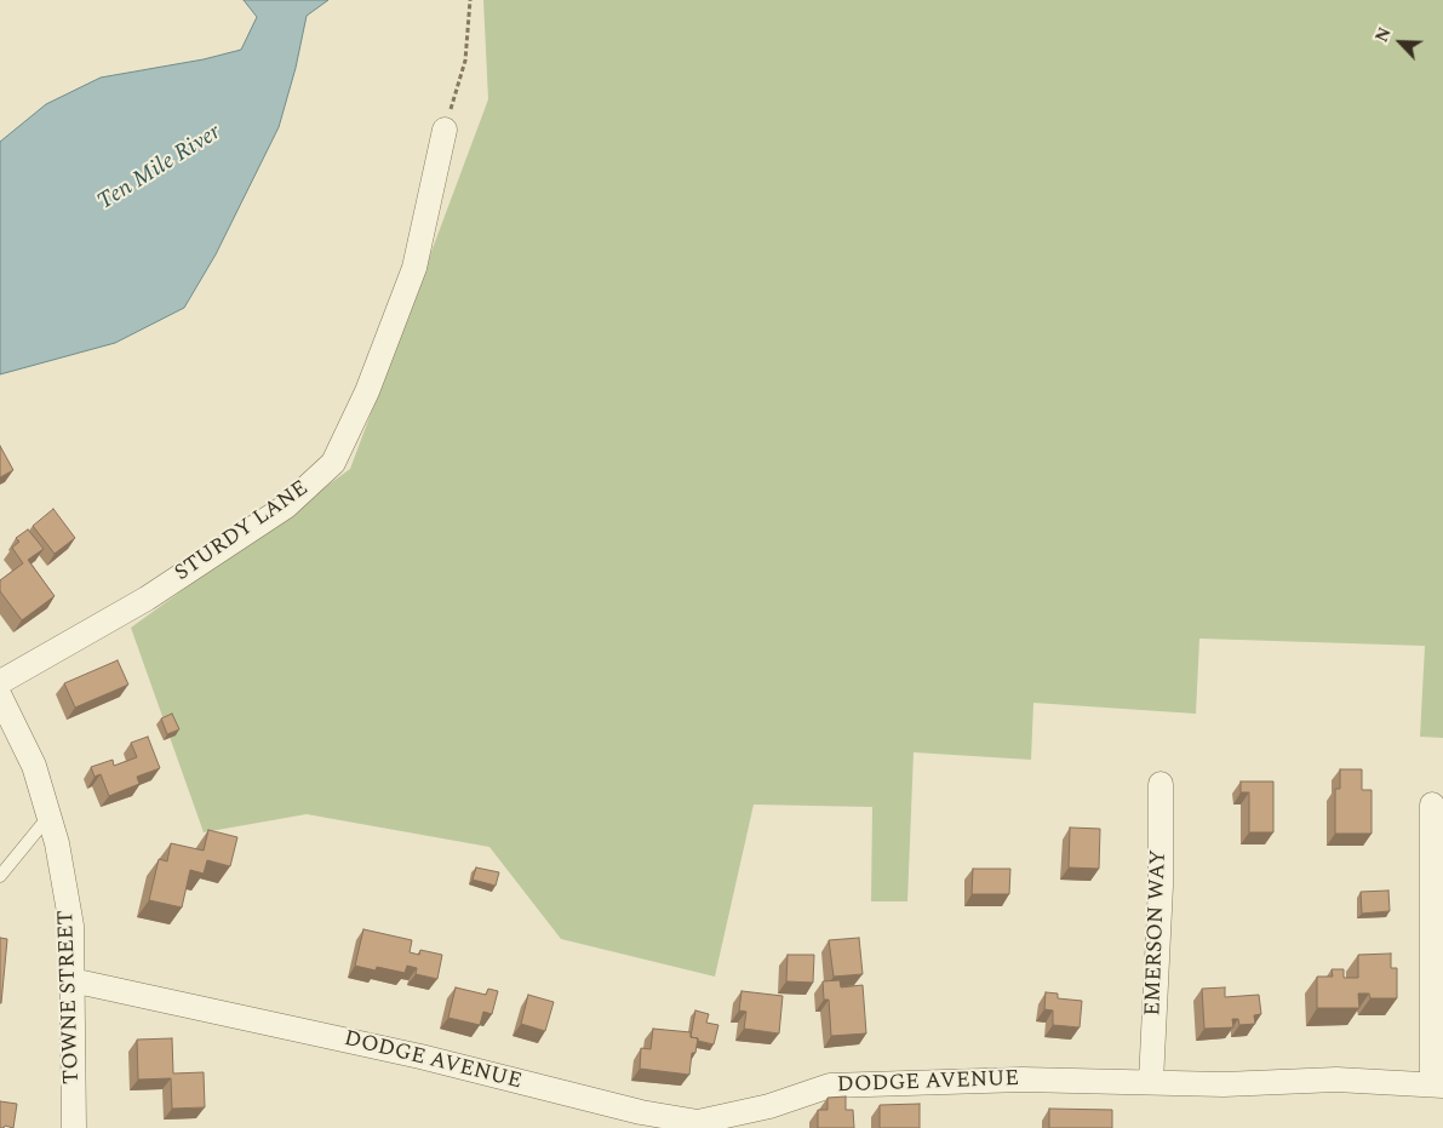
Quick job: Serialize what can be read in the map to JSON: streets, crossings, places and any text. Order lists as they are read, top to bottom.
{
  "streets": {
    "street": [
      "STURDY LANE",
      "EMERSON WAY",
      "TOWNE STREET",
      "DODGE AVENUE"
    ]
  },
  "crossings": [
    ["EMERSON WAY", "DODGE AVENUE"],
    ["TOWNE STREET", "DODGE AVENUE"]
  ],
  "water": ["Ten Mile River"],
  "north": "top left"
}
